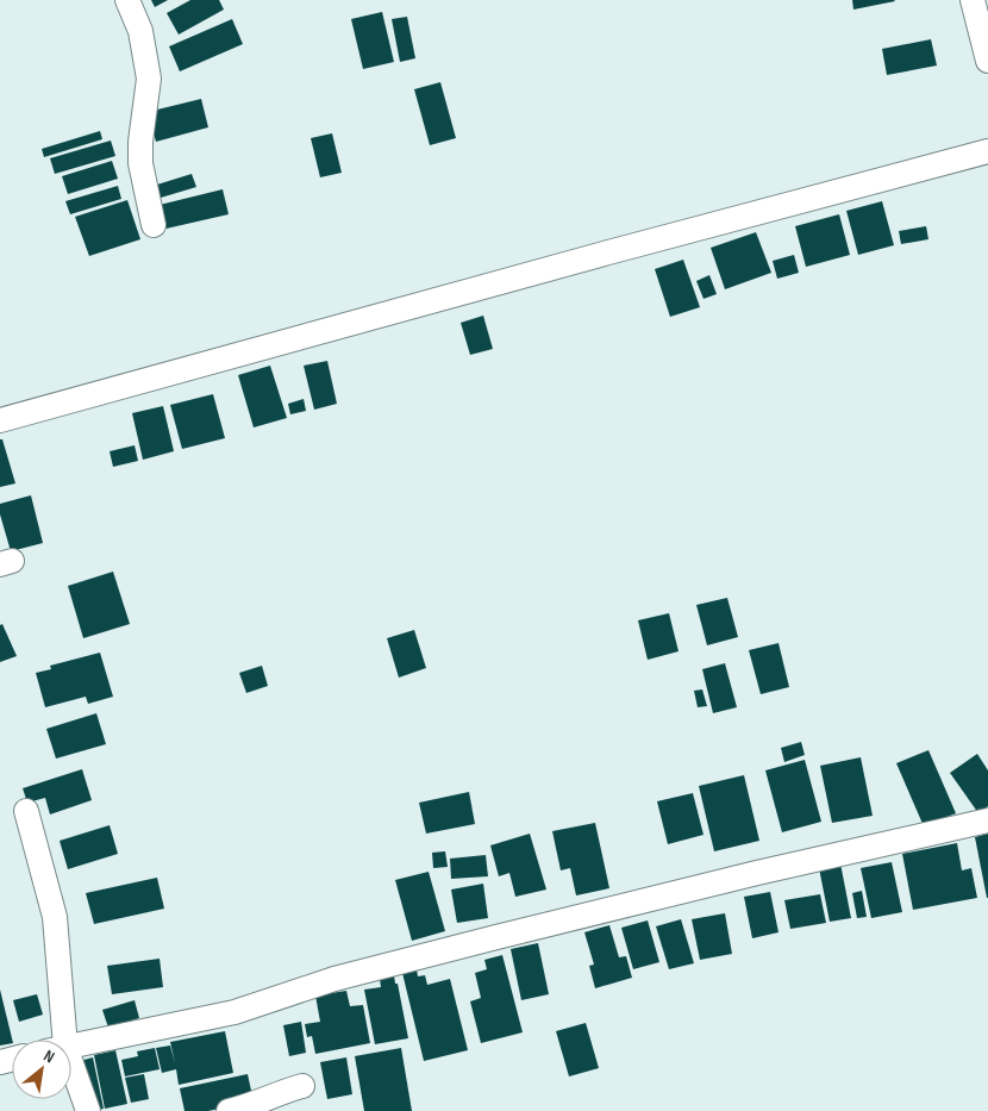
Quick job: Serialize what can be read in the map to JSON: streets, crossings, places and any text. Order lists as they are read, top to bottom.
{
  "north": "top right"
}
